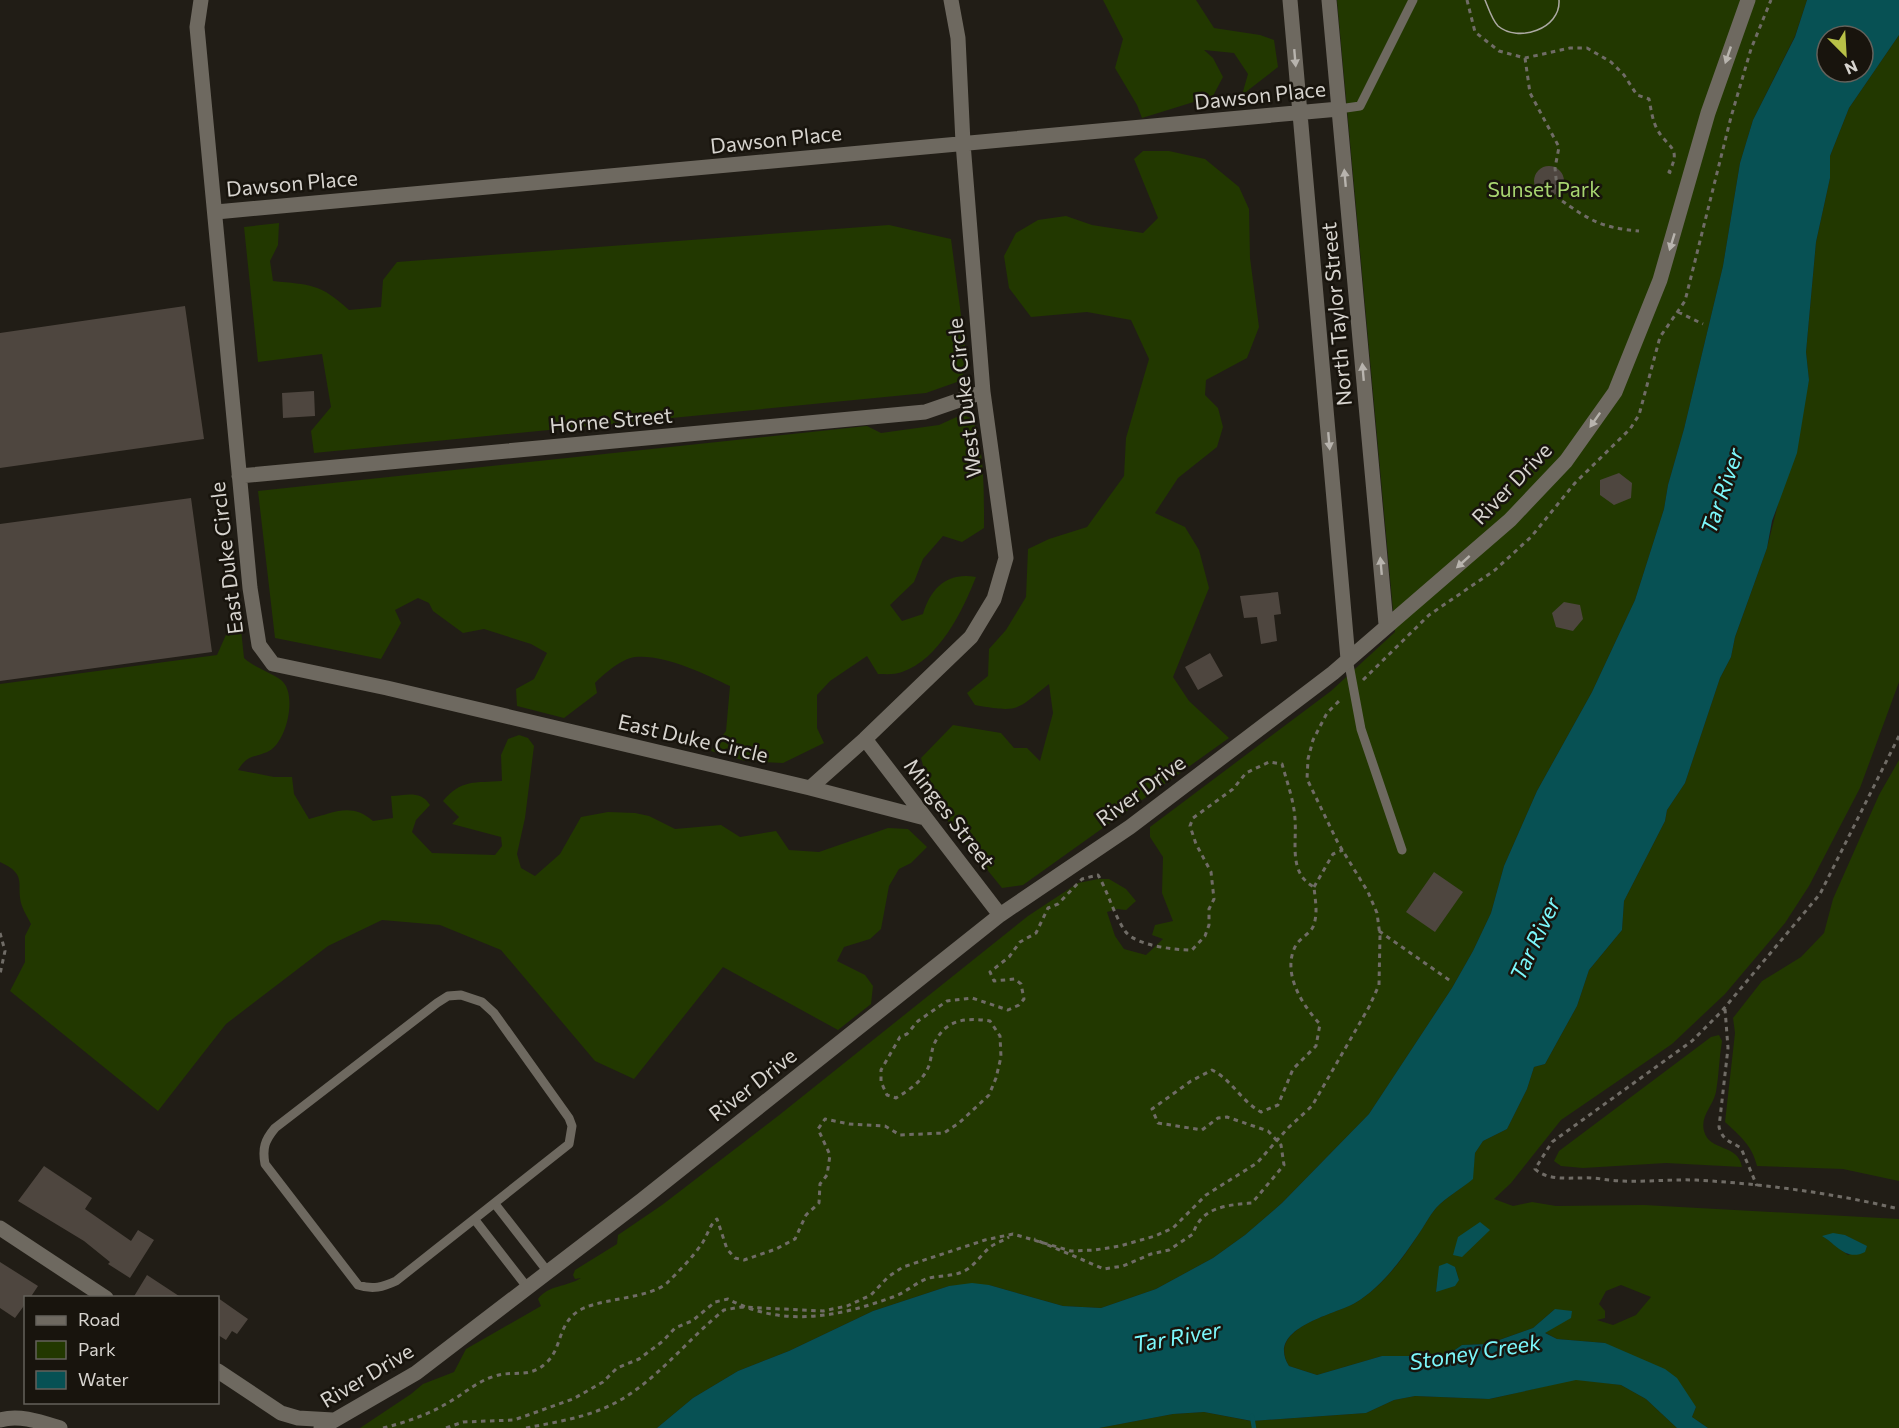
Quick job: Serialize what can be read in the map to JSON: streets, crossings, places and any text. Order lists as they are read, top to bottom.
{
  "streets": {
    "street": [
      "Dawson Place",
      "North Taylor Street",
      "West Duke Circle",
      "Horne Street",
      "River Drive",
      "East Duke Circle",
      "Minges Street"
    ]
  },
  "crossings": [
    ["Dawson Place", "North Taylor Street"],
    ["Dawson Place", "West Duke Circle"],
    ["Dawson Place", "East Duke Circle"],
    ["North Taylor Street", "River Drive"],
    ["West Duke Circle", "Horne Street"],
    ["West Duke Circle", "Minges Street"],
    ["Horne Street", "East Duke Circle"],
    ["River Drive", "Minges Street"],
    ["East Duke Circle", "Minges Street"]
  ],
  "water": ["Tar River", "Stoney Creek"],
  "parks": ["Sunset Park"],
  "legend": ["Road", "Park", "Water"],
  "north": "bottom right"
}
